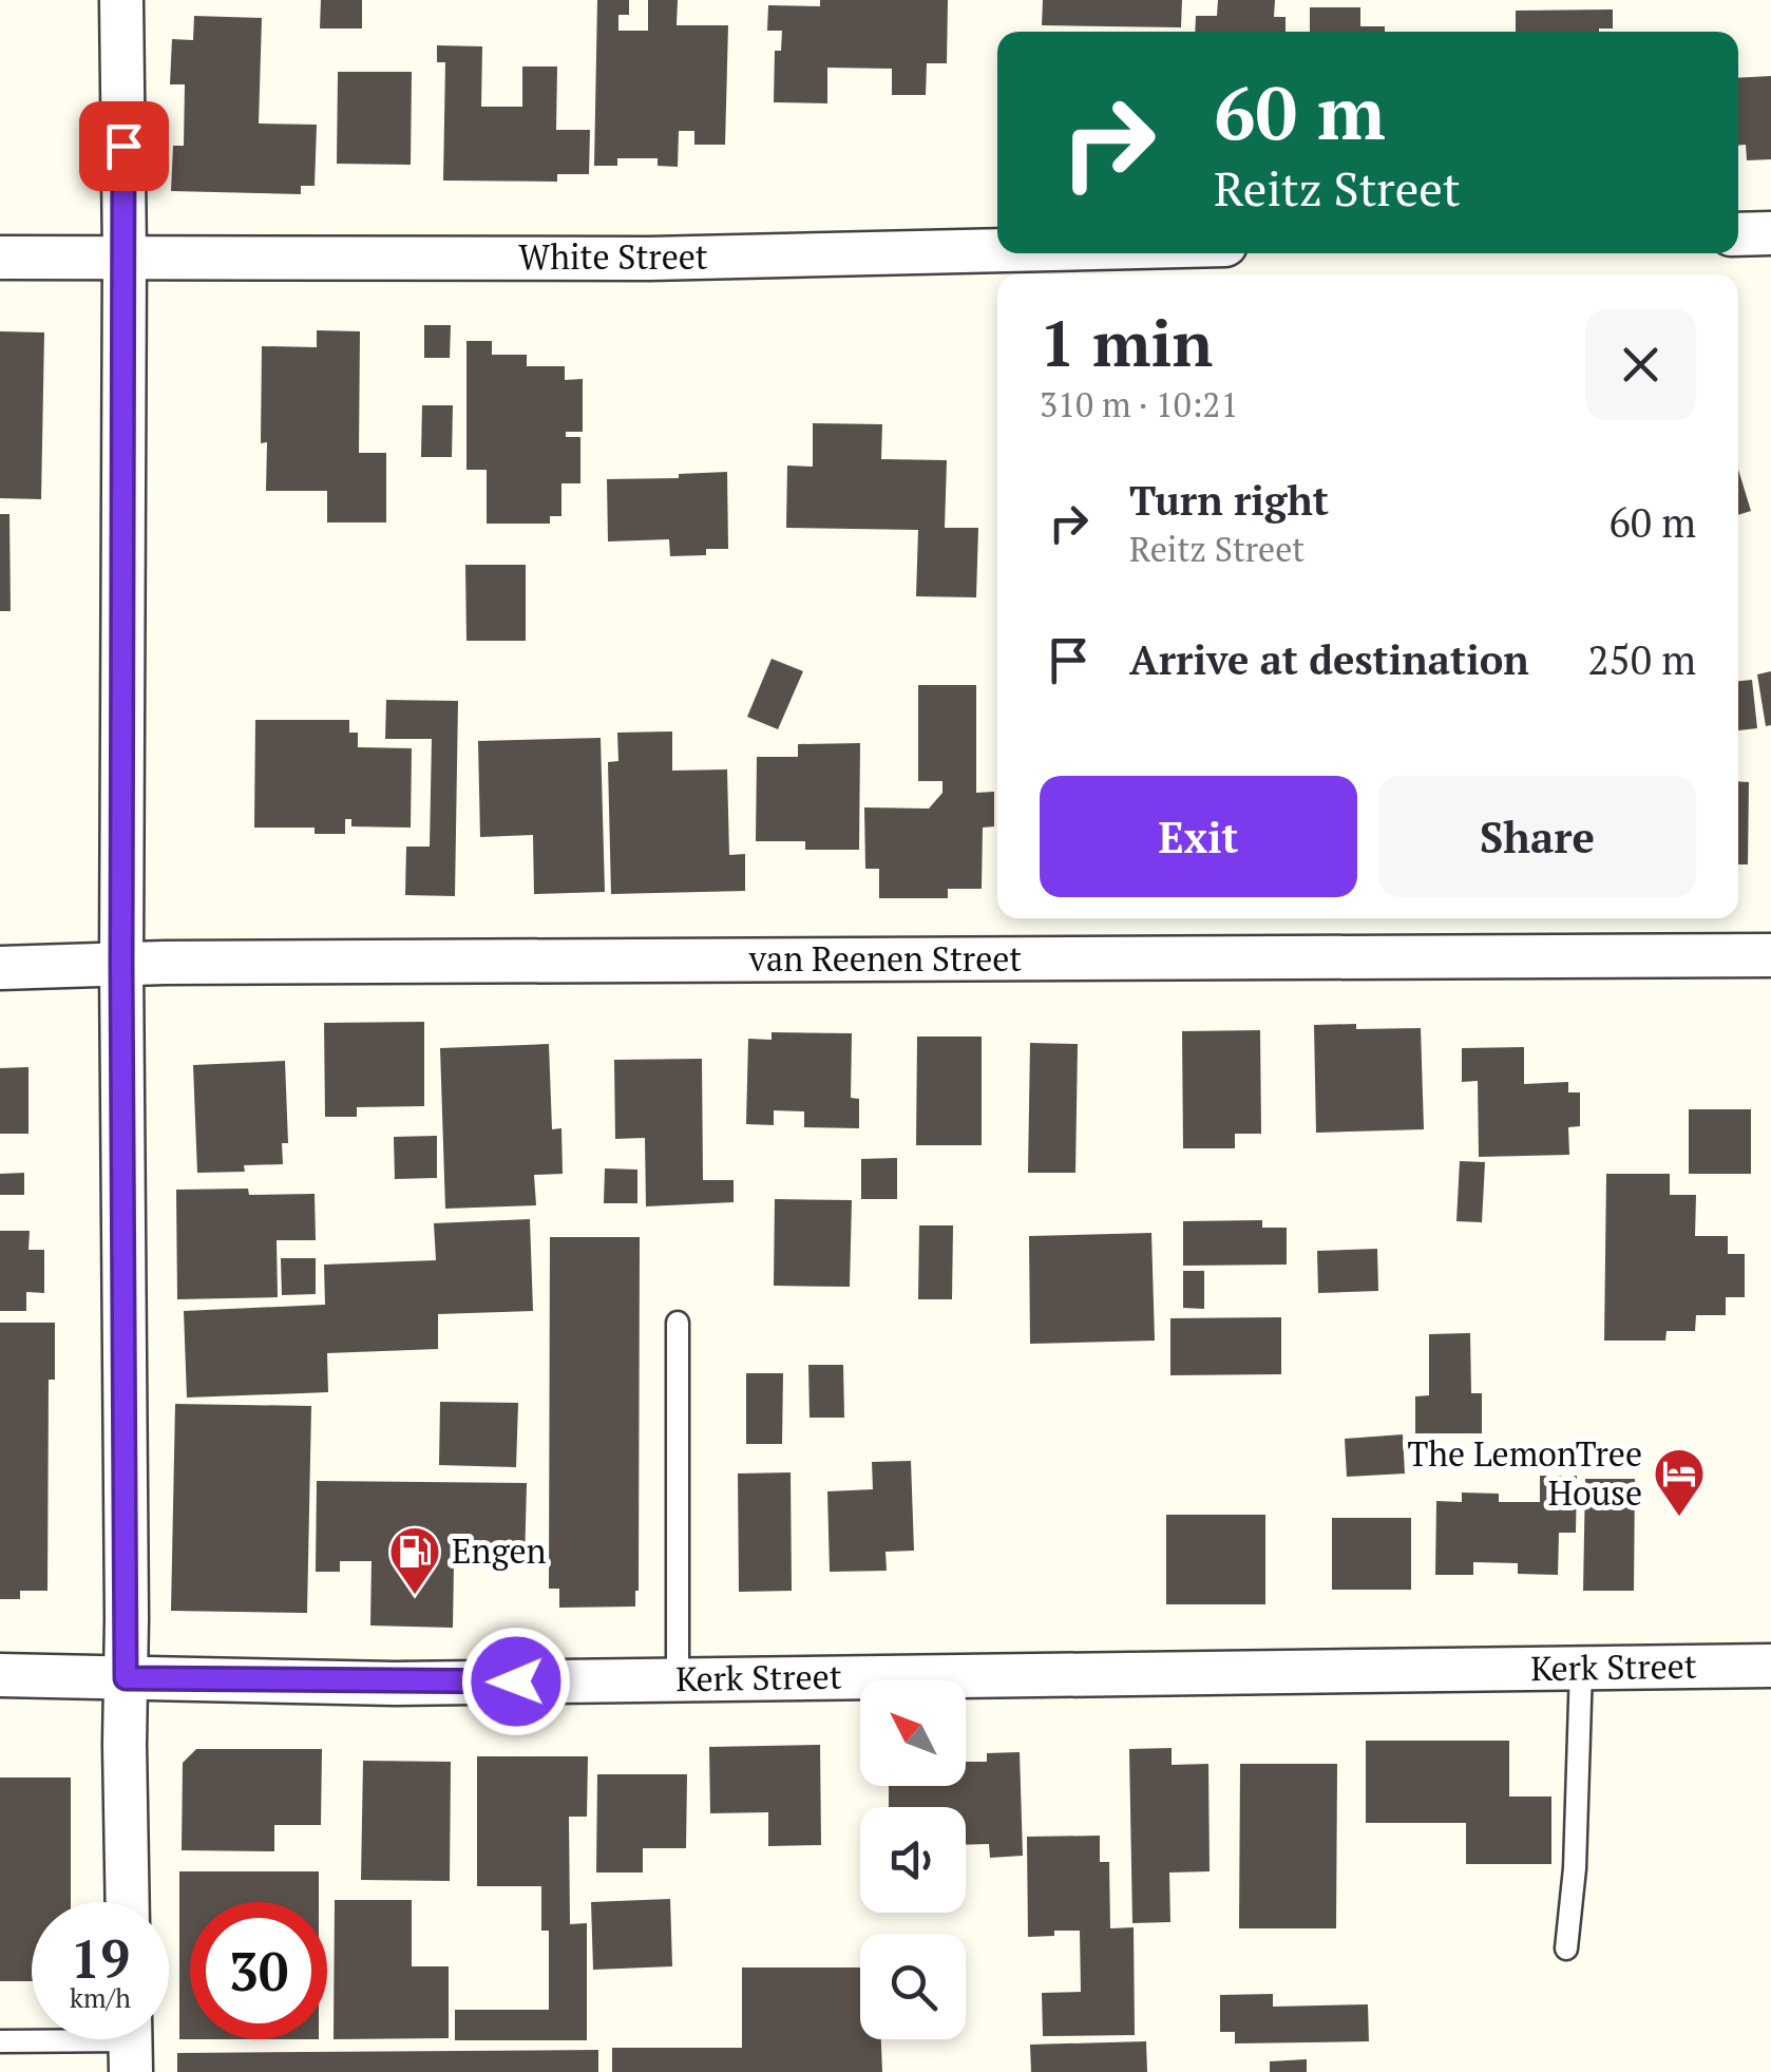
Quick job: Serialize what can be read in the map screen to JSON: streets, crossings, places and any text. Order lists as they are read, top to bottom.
{
  "streets": {
    "street": ["White Street", "van Reenen Street", "Kerk Street"]
  },
  "places": {
    "hotel": ["The LemonTree House"],
    "fuel station": ["Engen"]
  },
  "north": "top left",
  "page": {
    "turn": ["60 m", "Reitz Street"],
    "heading": ["1 min", "310 m · 10:21"],
    "list": [
      {
        "name": "Turn right",
        "note": "Reitz Street",
        "value": "60 m"
      },
      {
        "name": "Arrive at destination",
        "value": "250 m"
      }
    ],
    "buttons": ["Exit", "Share"],
    "speed": "19 km/h",
    "limit": "30"
  }
}
